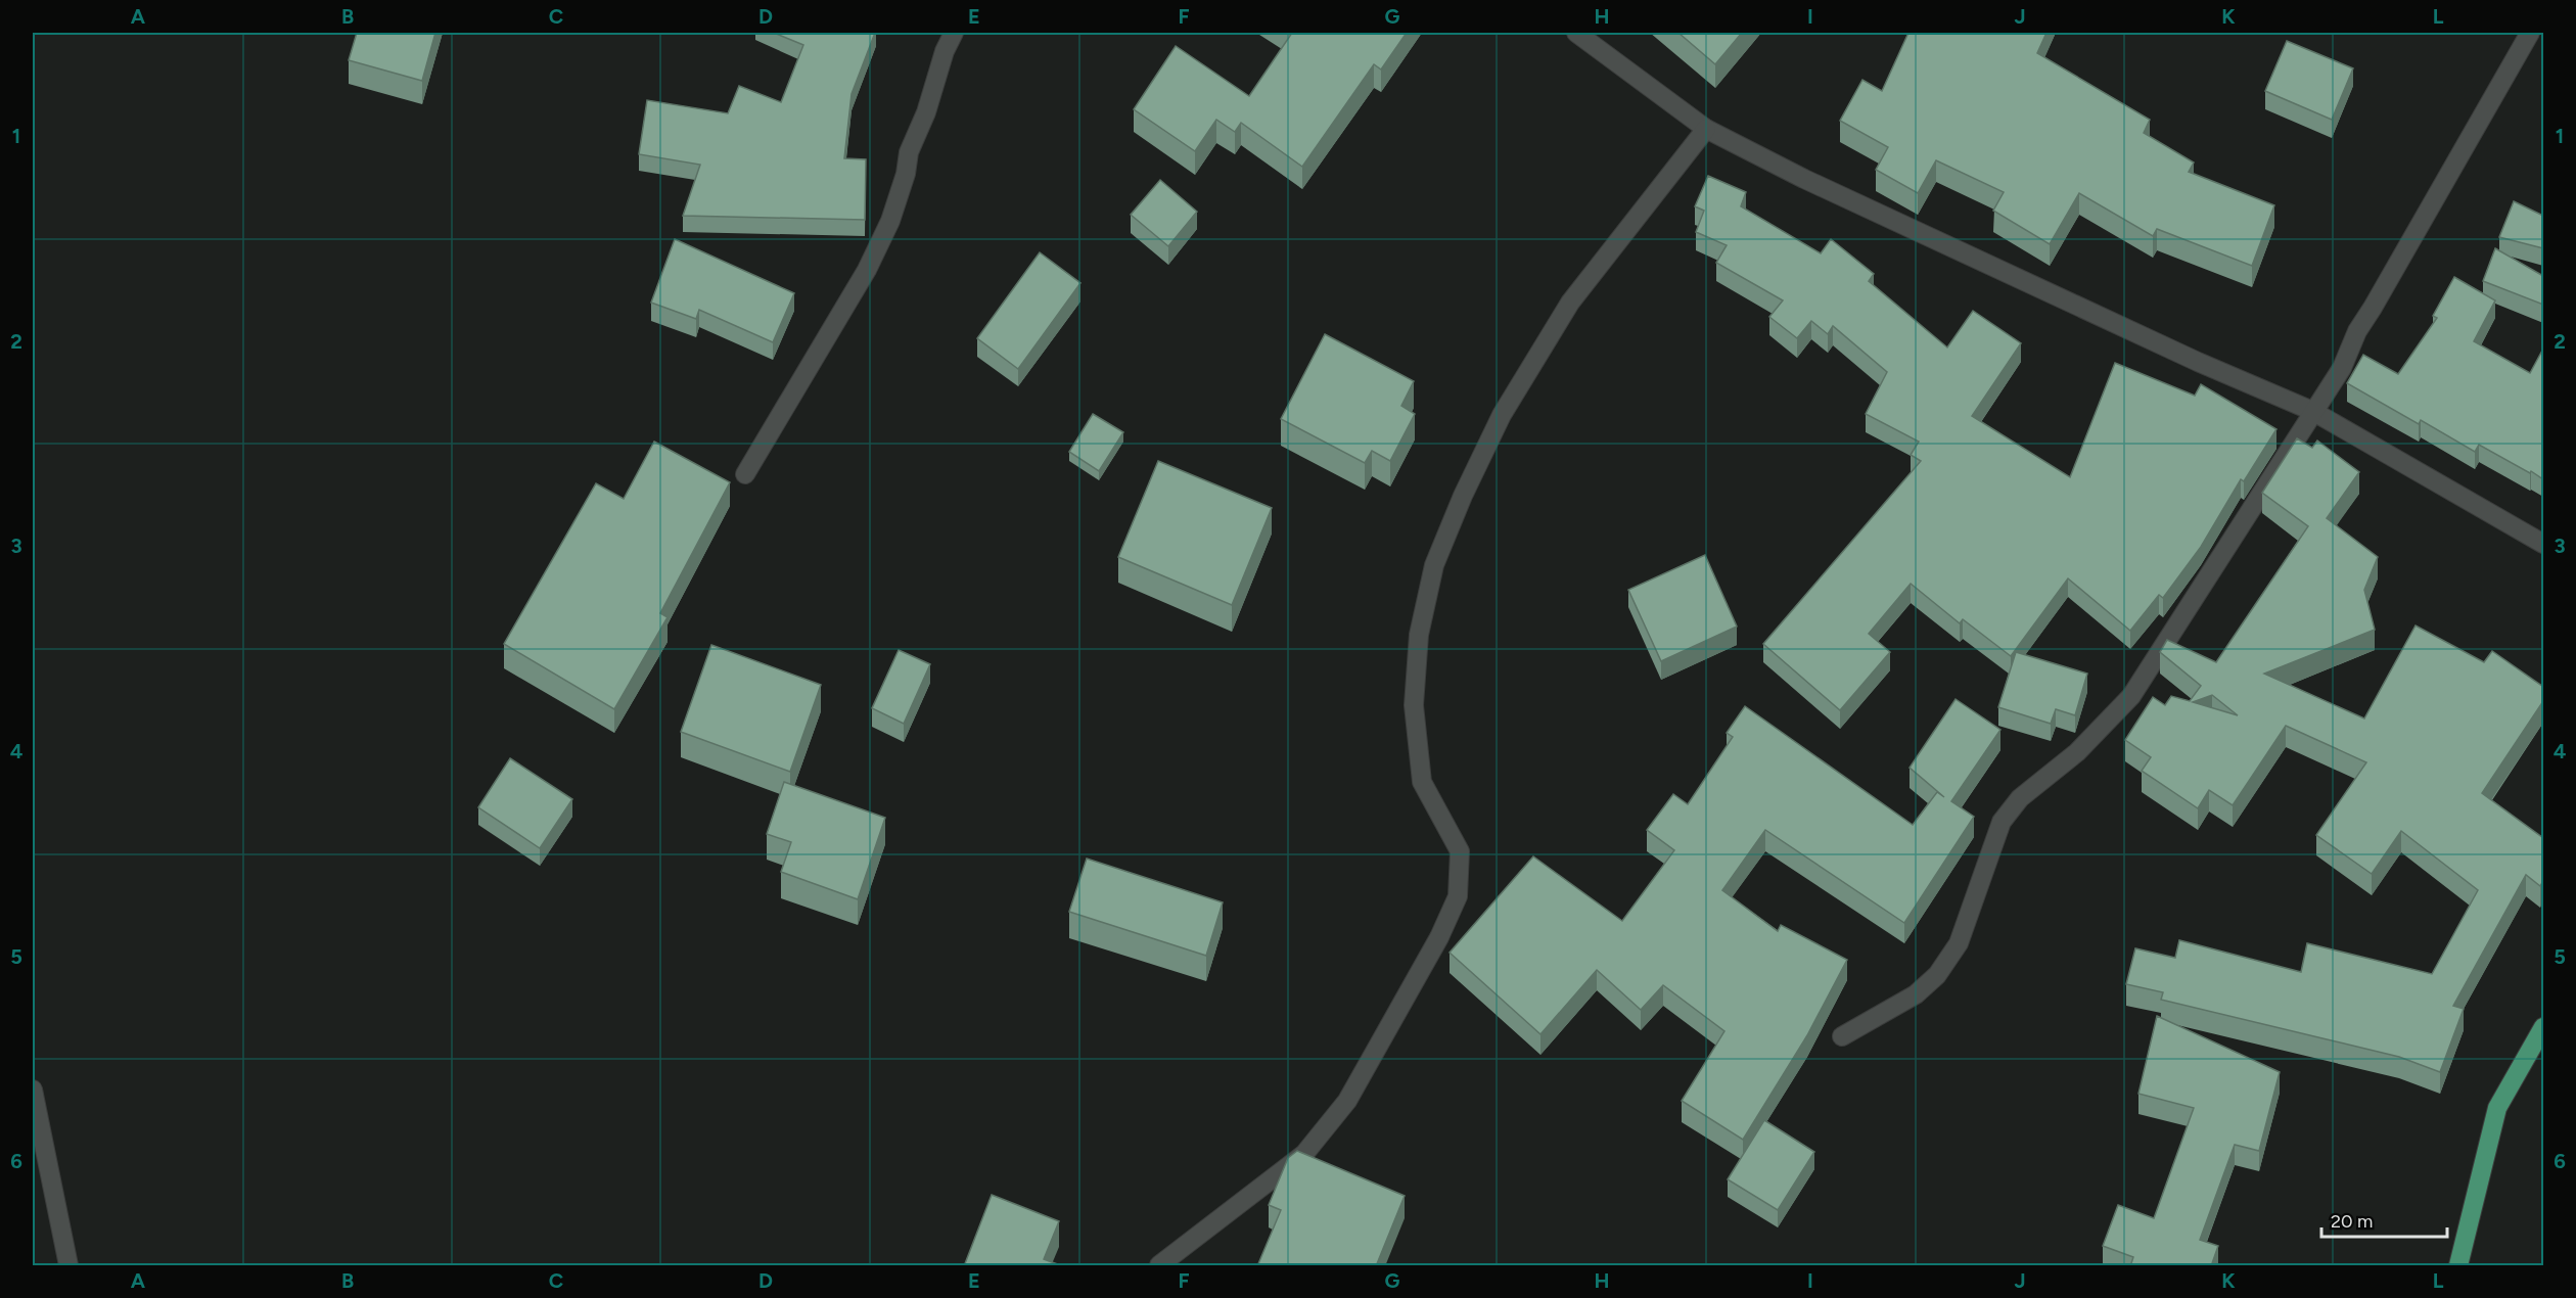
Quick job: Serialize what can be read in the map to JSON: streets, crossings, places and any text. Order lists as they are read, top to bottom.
{
  "scale_bar": "20 m",
  "grid": {
    "columns": [
      "A",
      "B",
      "C",
      "D",
      "E",
      "F",
      "G",
      "H",
      "I",
      "J",
      "K",
      "L"
    ],
    "rows": [
      "1",
      "2",
      "3",
      "4",
      "5",
      "6"
    ]
  }
}
